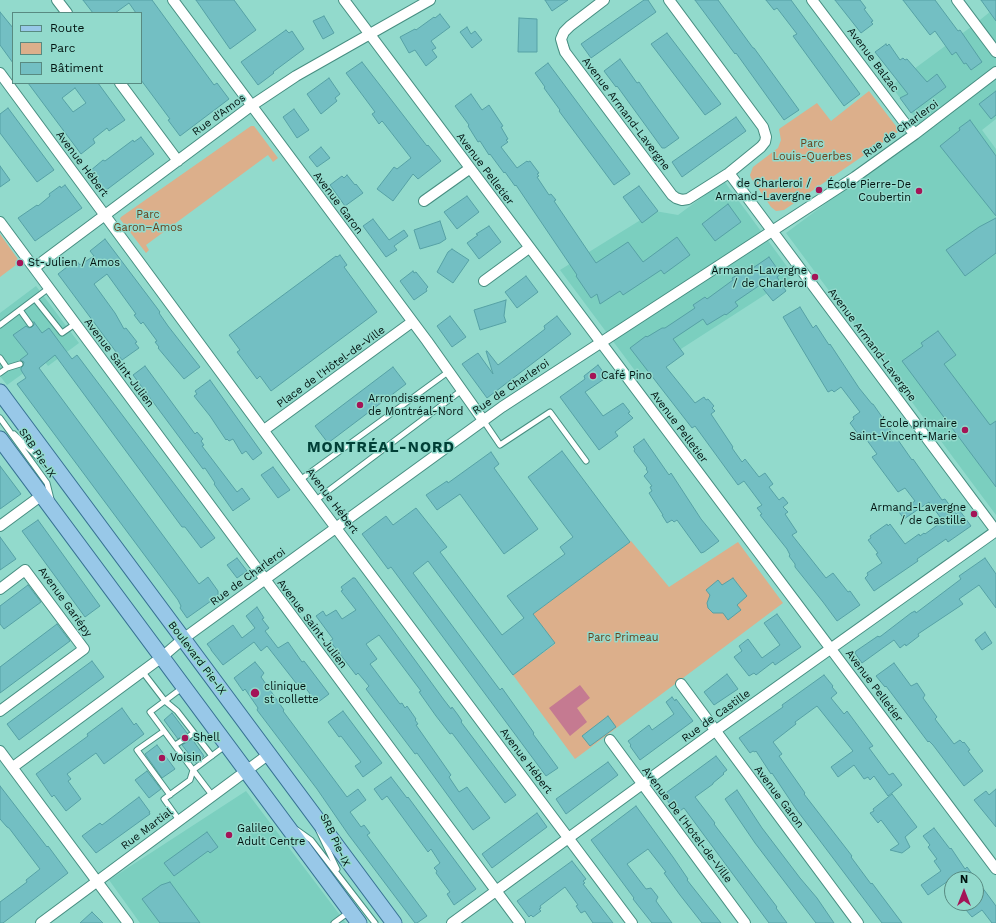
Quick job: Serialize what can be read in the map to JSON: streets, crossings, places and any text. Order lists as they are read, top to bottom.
{
  "streets": {
    "main road": ["Boulevard Pie-IX"],
    "street": [
      "Avenue Balzac",
      "Avenue Armand-Lavergne",
      "Rue d'Amos",
      "Rue de Charleroi",
      "Avenue Hébert",
      "Avenue Pelletier",
      "Avenue Garon",
      "Avenue Saint-Julien",
      "Place de l'Hôtel-de-Ville",
      "Avenue Gariépy",
      "Rue de Castille",
      "Avenue De l'Hotel-de-Ville",
      "Rue Martial"
    ],
    "lane": ["SRB Pie-IX"]
  },
  "crossings": [
    ["Avenue Balzac", "Rue de Charleroi"],
    ["Avenue Armand-Lavergne", "Rue de Charleroi"],
    ["Avenue Armand-Lavergne", "Rue de Castille"],
    ["Rue d'Amos", "Avenue Hébert"],
    ["Rue d'Amos", "Avenue Pelletier"],
    ["Rue d'Amos", "Avenue Garon"],
    ["Rue d'Amos", "Avenue Saint-Julien"],
    ["Rue de Charleroi", "Avenue Hébert"],
    ["Rue de Charleroi", "Avenue Pelletier"],
    ["Rue de Charleroi", "Avenue Garon"],
    ["Rue de Charleroi", "Avenue Saint-Julien"],
    ["Rue de Charleroi", "Boulevard Pie-IX"],
    ["Avenue Hébert", "Place de l'Hôtel-de-Ville"],
    ["Avenue Hébert", "Rue de Castille"],
    ["Avenue Pelletier", "Rue de Castille"],
    ["Avenue Garon", "Place de l'Hôtel-de-Ville"],
    ["Avenue Garon", "Rue de Castille"],
    ["Avenue Saint-Julien", "Rue de Castille"],
    ["SRB Pie-IX", "Boulevard Pie-IX"],
    ["Boulevard Pie-IX", "Rue Martial"],
    ["Rue de Castille", "Avenue De l'Hotel-de-Ville"]
  ],
  "districts": ["MONTRÉAL-NORD"],
  "parks": ["Parc Louis-Querbes", "Parc Garon–Amos", "Parc Primeau"],
  "places": [
    "de Charleroi / Armand-Lavergne",
    "École Pierre-De Coubertin",
    "St-Julien / Amos",
    "Armand-Lavergne / de Charleroi",
    "Café Pino",
    "Arrondissement de Montréal-Nord",
    "École primaire Saint-Vincent-Marie",
    "Armand-Lavergne / de Castille",
    "clinique st collette",
    "Shell",
    "Voisin",
    "Galileo Adult Centre"
  ],
  "legend": ["Route", "Parc", "Bâtiment"],
  "north": "top"
}
